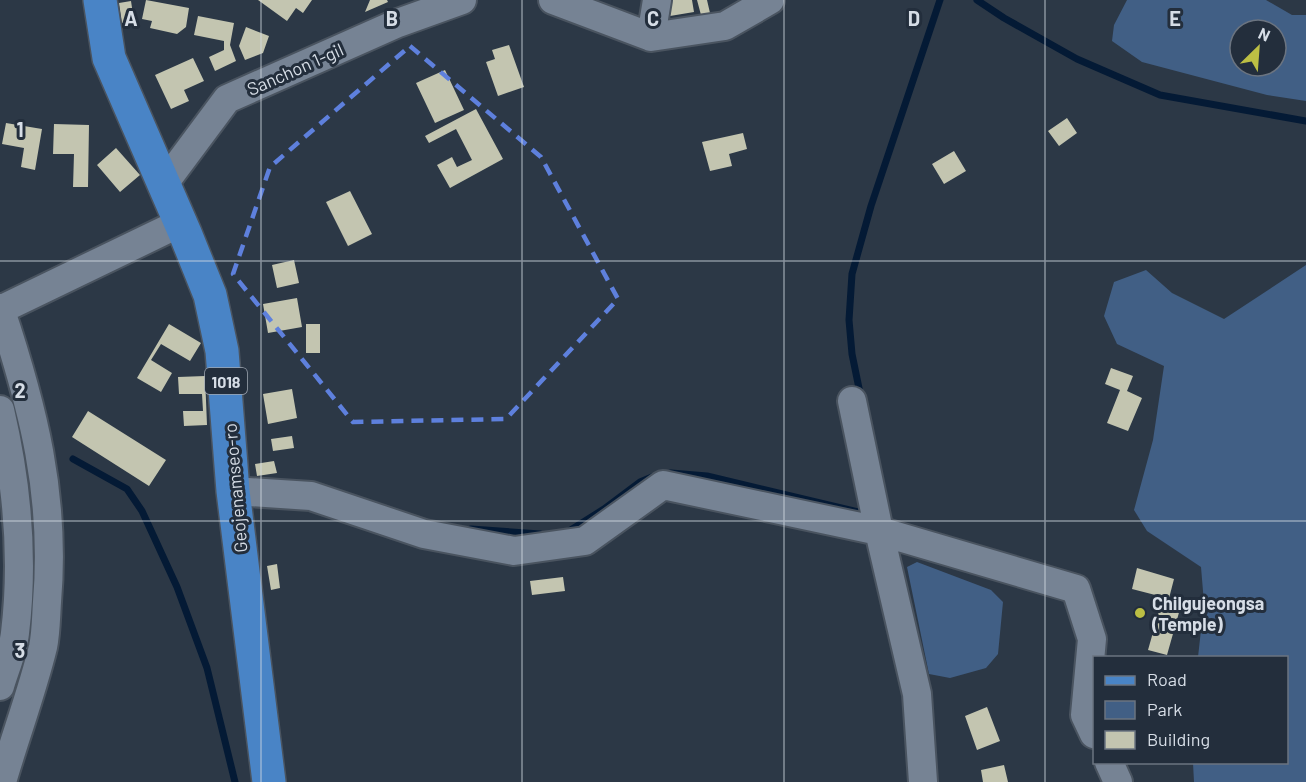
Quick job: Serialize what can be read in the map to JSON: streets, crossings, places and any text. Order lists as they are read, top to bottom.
{
  "streets": {
    "main road": ["1018", "Geojenamseo-ro"],
    "street": ["Sanchon 1-gil"]
  },
  "crossings": [
    ["Sanchon 1-gil", "Geojenamseo-ro"]
  ],
  "places": ["Chilgujeongsa (Temple)"],
  "legend": ["Road", "Park", "Building"],
  "north": "top right",
  "grid": {
    "columns": [
      "A",
      "B",
      "C",
      "D",
      "E"
    ],
    "rows": ["1", "2", "3"]
  }
}
